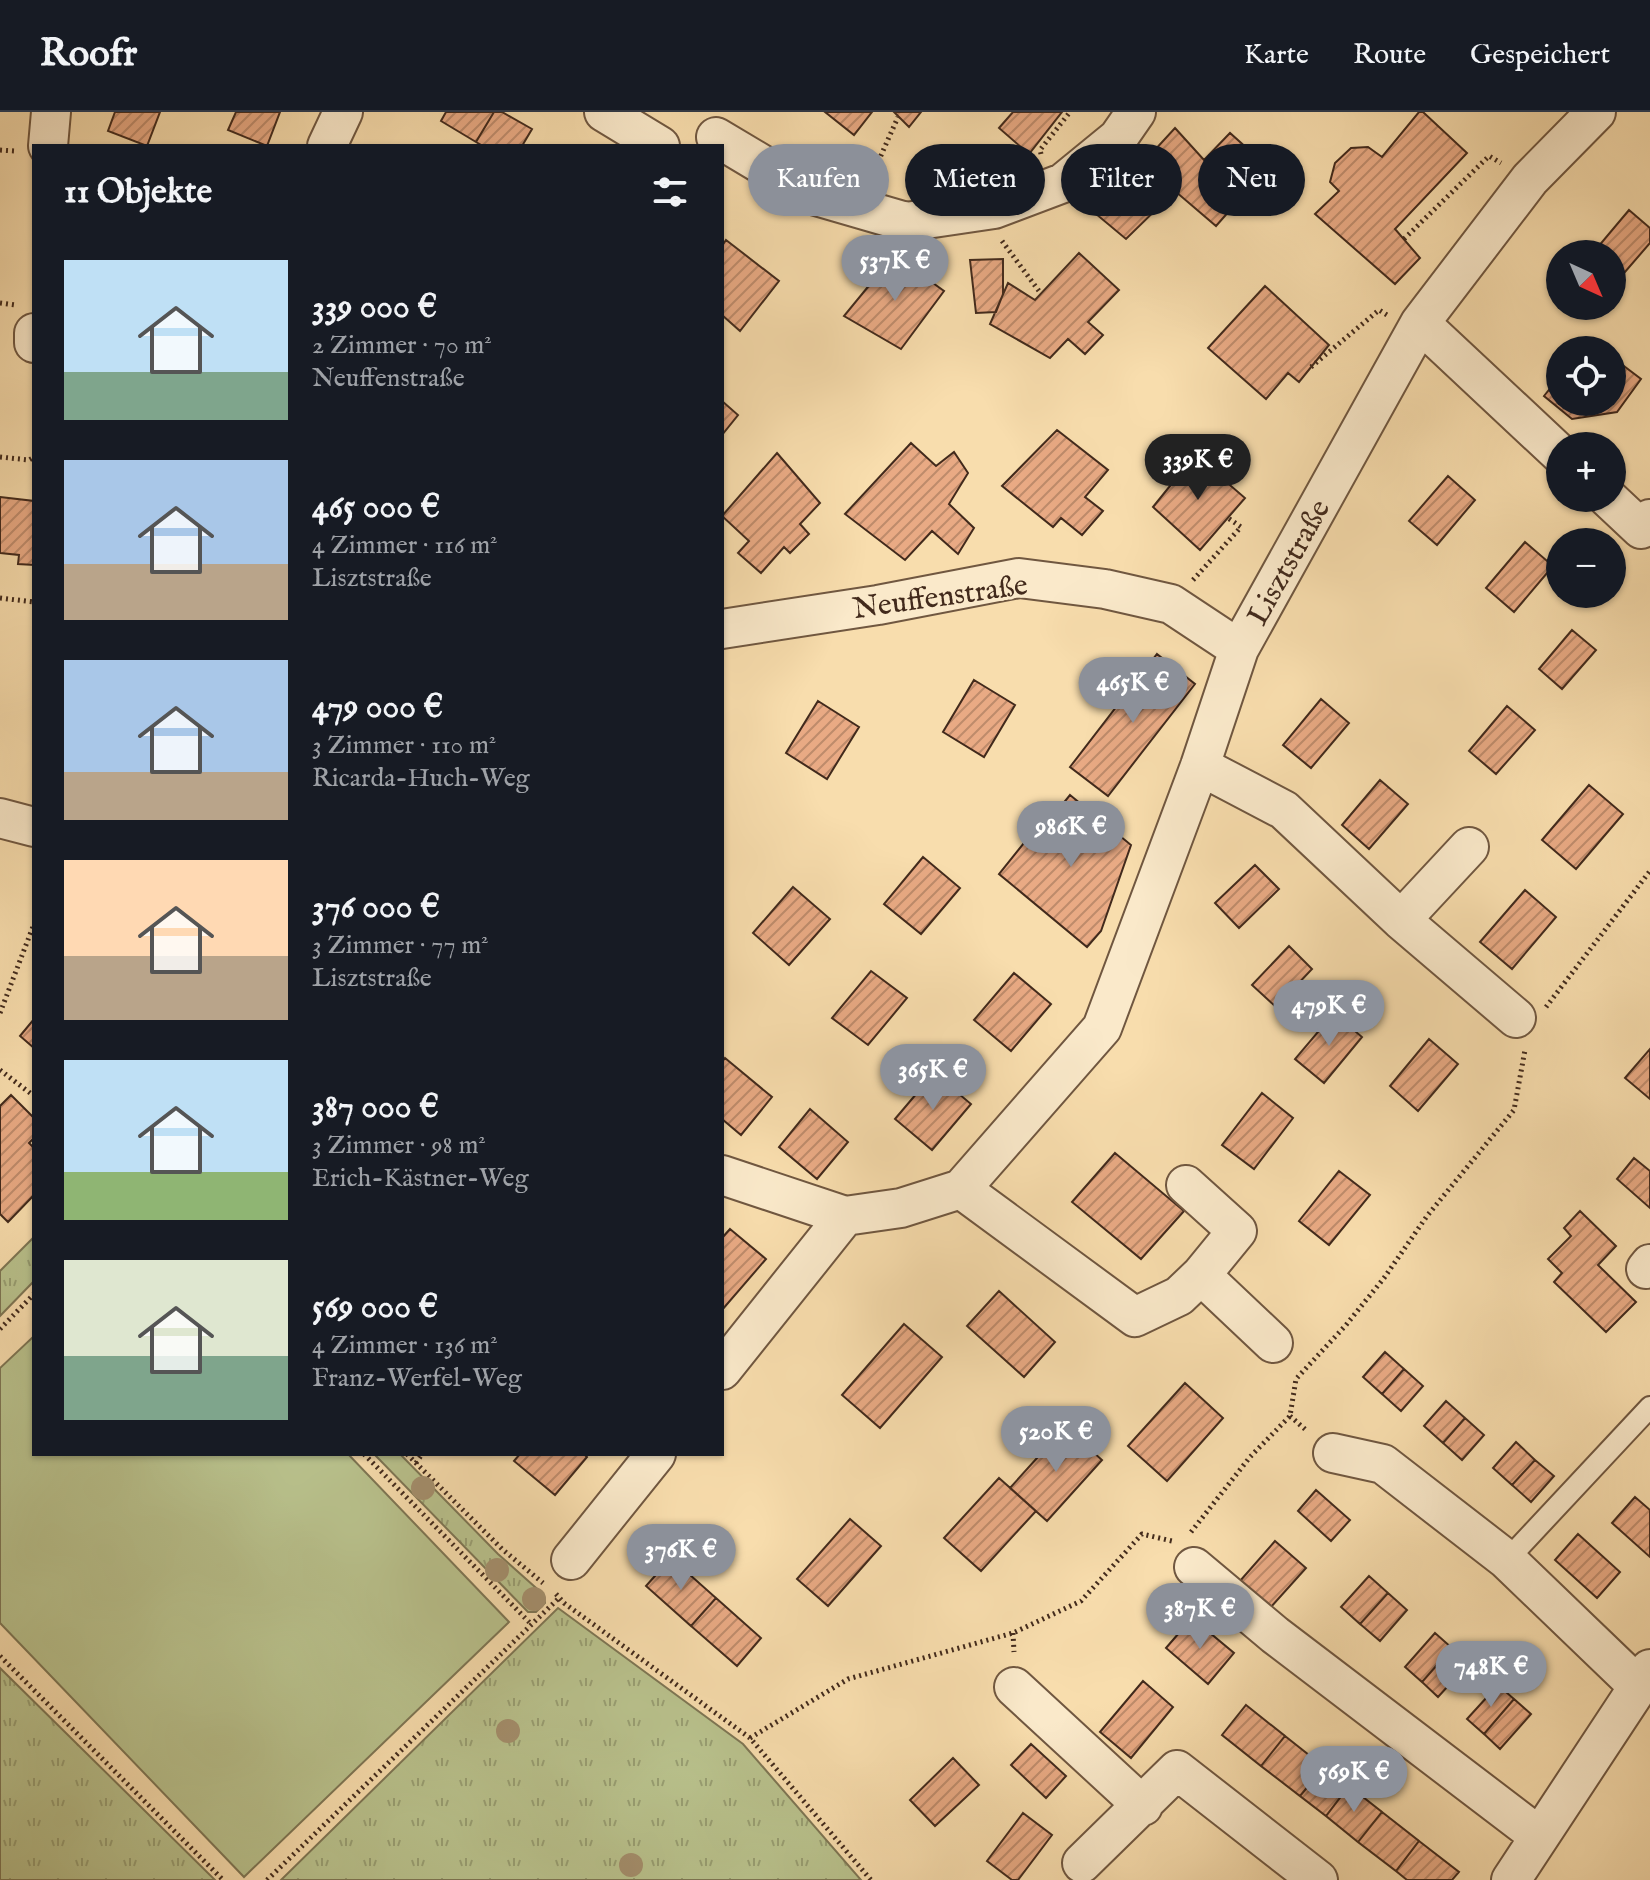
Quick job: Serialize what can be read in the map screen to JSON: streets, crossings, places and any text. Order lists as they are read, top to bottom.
{
  "streets": {
    "street": ["Lisztstraße", "Neuffenstraße"]
  },
  "crossings": [
    ["Lisztstraße", "Neuffenstraße"]
  ],
  "north": "bottom right",
  "page": {
    "header": "Roofr",
    "nav": ["Karte", "Route", "Gespeichert"],
    "chip": [
      "Kaufen",
      "Mieten",
      "Filter",
      "Neu"
    ],
    "heading": "11 Objekte",
    "price": [
      "537K €",
      "339K €",
      "465K €",
      "986K €",
      "479K €",
      "365K €",
      "520K €",
      "376K €",
      "387K €",
      "748K €",
      "569K €"
    ],
    "map_buttons": ["+", "−"],
    "list": [
      {
        "name": "339 000 €",
        "note": "2 Zimmer · 70 m² · Neuffenstraße"
      },
      {
        "name": "465 000 €",
        "note": "4 Zimmer · 116 m² · Lisztstraße"
      },
      {
        "name": "479 000 €",
        "note": "3 Zimmer · 110 m² · Ricarda-Huch-Weg"
      },
      {
        "name": "376 000 €",
        "note": "3 Zimmer · 77 m² · Lisztstraße"
      },
      {
        "name": "387 000 €",
        "note": "3 Zimmer · 98 m² · Erich-Kästner-Weg"
      },
      {
        "name": "569 000 €",
        "note": "4 Zimmer · 136 m² · Franz-Werfel-Weg"
      }
    ]
  }
}
